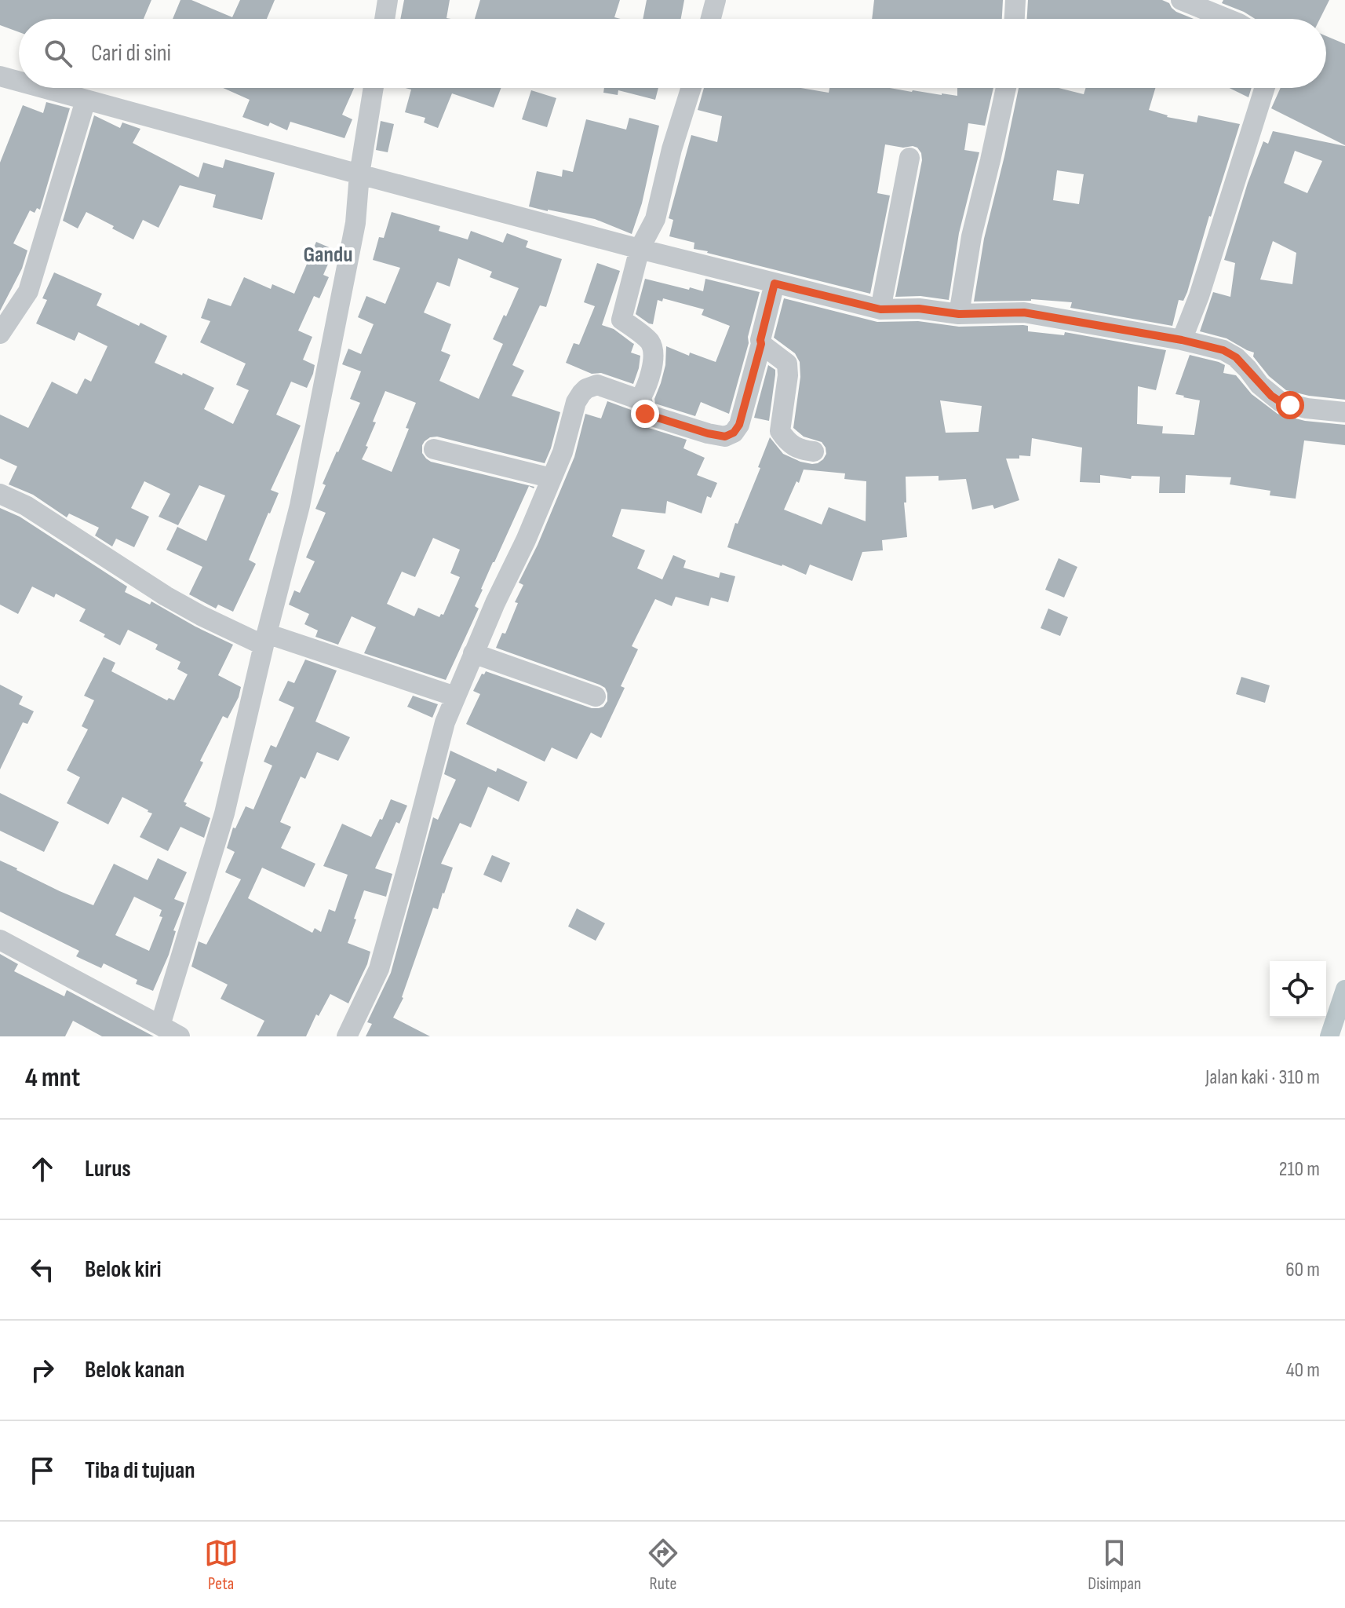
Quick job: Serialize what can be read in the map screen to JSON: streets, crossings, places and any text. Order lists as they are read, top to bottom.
{
  "districts": ["Gandu"],
  "page": {
    "search": "Cari di sini",
    "heading": ["4 mnt", "Jalan kaki · 310 m"],
    "list": [
      ["Lurus", "210 m"],
      ["Belok kiri", "60 m"],
      ["Belok kanan", "40 m"],
      "Tiba di tujuan"
    ],
    "nav": ["Peta", "Rute", "Disimpan"]
  }
}
